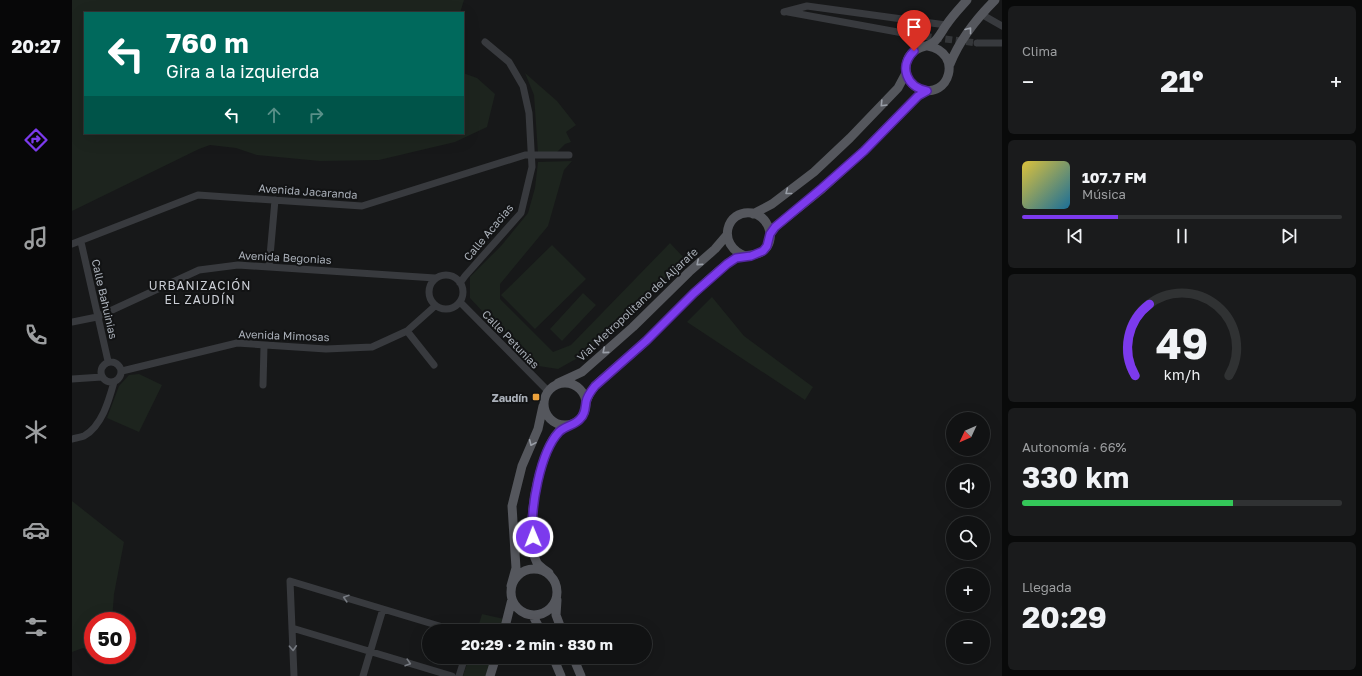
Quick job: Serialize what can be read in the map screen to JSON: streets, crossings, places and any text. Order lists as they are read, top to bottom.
{
  "streets": {
    "main road": ["Vial Metropolitano del Aljarafe"],
    "street": [
      "Avenida Jacaranda",
      "Calle Acacias",
      "Avenida Begonias",
      "Calle Bahuinias",
      "Avenida Mimosas",
      "Calle Petunias"
    ]
  },
  "crossings": [
    ["Avenida Jacaranda", "Calle Acacias"],
    ["Avenida Jacaranda", "Calle Bahuinias"],
    ["Calle Acacias", "Avenida Begonias"],
    ["Calle Acacias", "Avenida Mimosas"],
    ["Calle Acacias", "Calle Petunias"],
    ["Avenida Begonias", "Calle Bahuinias"],
    ["Avenida Begonias", "Avenida Mimosas"],
    ["Avenida Begonias", "Calle Petunias"],
    ["Calle Bahuinias", "Avenida Mimosas"],
    ["Vial Metropolitano del Aljarafe", "Calle Petunias"],
    ["Avenida Mimosas", "Calle Petunias"]
  ],
  "districts": ["URBANIZACIÓN EL ZAUDÍN"],
  "places": {
    "transit": ["Zaudín"]
  },
  "north": "bottom left",
  "page": {
    "tabs": "20:27",
    "tile": [
      "Clima",
      ["Autonomía · 66%", "330 km"],
      ["Llegada", "20:29"]
    ],
    "turn": ["760 m", "Gira a la izquierda"],
    "heat": ["−", "21°", "+"],
    "song": ["107.7 FM", "Música"],
    "map_buttons": ["+", "−"],
    "limit": "50",
    "trip": "20:29 · 2 min · 830 m",
    "gauge": ["49", "km/h"]
  }
}
